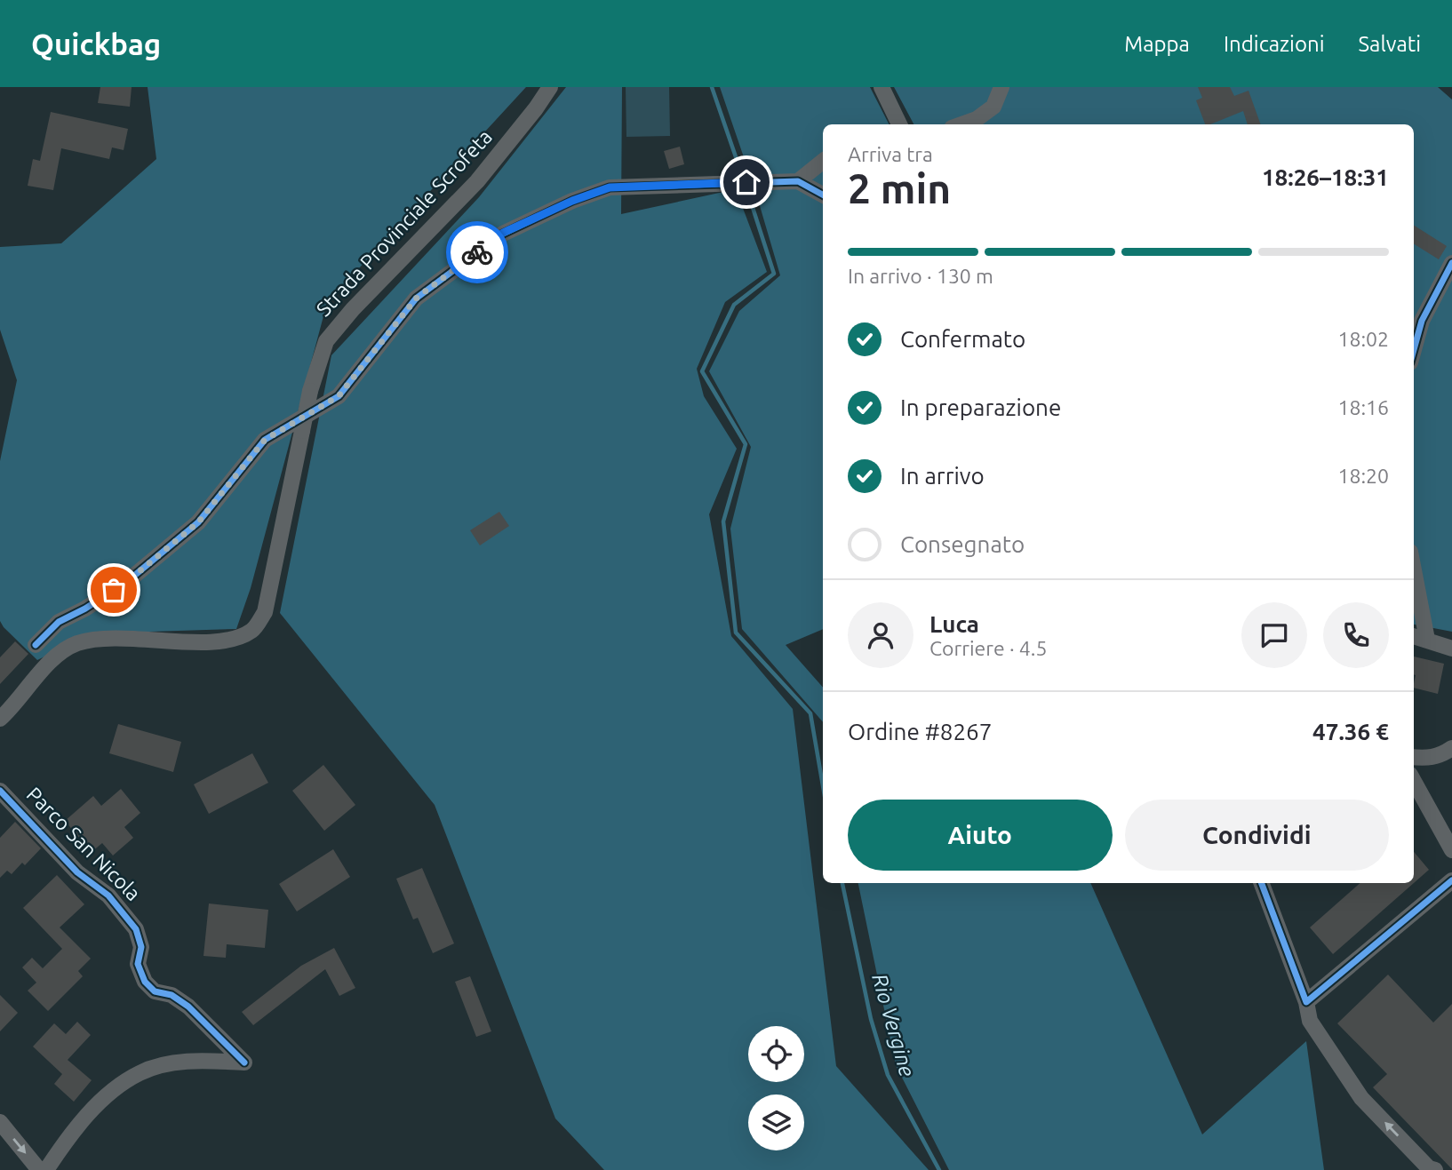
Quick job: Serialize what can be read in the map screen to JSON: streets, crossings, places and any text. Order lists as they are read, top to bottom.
{
  "streets": {
    "street": ["Strada Provinciale Scrofeta", "Parco San Nicola"]
  },
  "water": ["Rio Vergine"],
  "page": {
    "header": "Quickbag",
    "nav": ["Mappa", "Indicazioni", "Salvati"],
    "heading": ["2 min", "Arriva tra", "18:26–18:31"],
    "panel": [
      "Luca",
      "Corriere · 4.5",
      "Ordine #8267",
      "47.36 €"
    ],
    "bar": "In arrivo · 130 m",
    "list": [
      ["Confermato", "18:02"],
      ["In preparazione", "18:16"],
      ["In arrivo", "18:20"],
      "Consegnato"
    ],
    "buttons": ["Aiuto", "Condividi"]
  }
}
